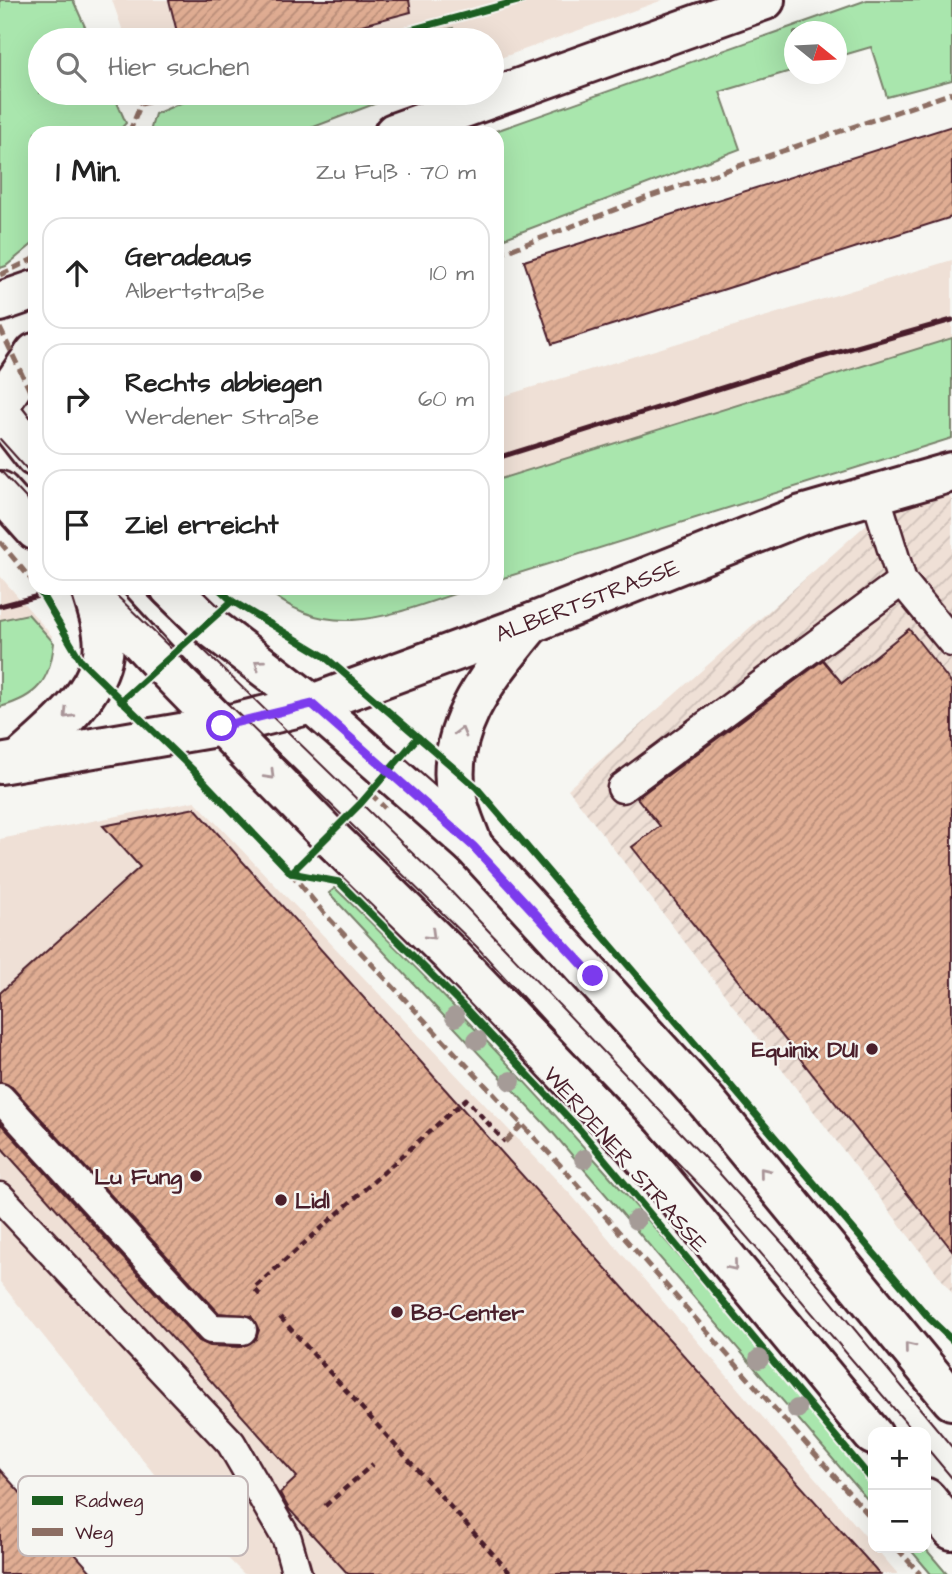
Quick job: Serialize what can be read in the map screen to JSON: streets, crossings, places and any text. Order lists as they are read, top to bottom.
{
  "streets": {
    "main road": ["ALBERTSTRASSE", "WERDENER STRASSE"]
  },
  "crossings": [
    ["ALBERTSTRASSE", "WERDENER STRASSE"]
  ],
  "places": [
    "Equinix DU1",
    "Lu Fung",
    "Lidl",
    "B8-Center"
  ],
  "legend": ["Radweg", "Weg"],
  "north": "right",
  "page": {
    "search": "Hier suchen",
    "heading": ["1 Min.", "Zu Fuß · 70 m"],
    "list": [
      ["Geradeaus", "Albertstraße", "10 m"],
      ["Rechts abbiegen", "Werdener Straße", "60 m"],
      "Ziel erreicht"
    ],
    "map_buttons": ["+", "−"]
  }
}
